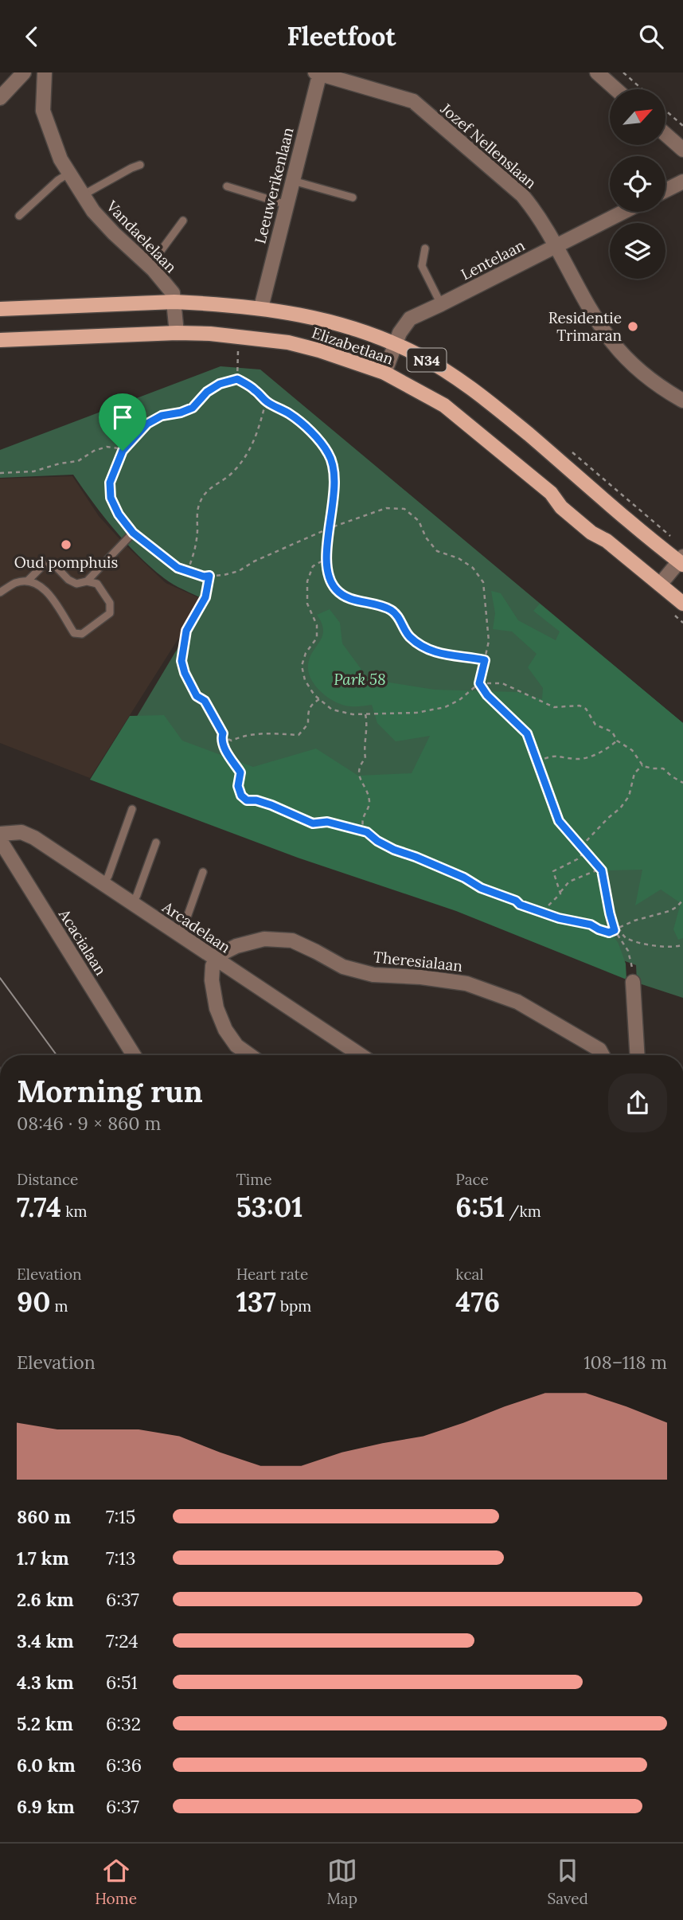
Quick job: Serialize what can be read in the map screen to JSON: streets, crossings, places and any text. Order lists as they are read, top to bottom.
{
  "streets": {
    "main road": ["Elizabetlaan", "N34"],
    "street": [
      "Jozef Nellenslaan",
      "Leeuwerikenlaan",
      "Vandaelelaan",
      "Lentelaan",
      "Arcadelaan",
      "Acacialaan",
      "Theresialaan"
    ]
  },
  "crossings": [
    ["Jozef Nellenslaan", "Leeuwerikenlaan"],
    ["Jozef Nellenslaan", "Lentelaan"],
    ["Leeuwerikenlaan", "Elizabetlaan"],
    ["Vandaelelaan", "Elizabetlaan"],
    ["Lentelaan", "Elizabetlaan"],
    ["Arcadelaan", "Theresialaan"]
  ],
  "parks": ["Park 58"],
  "places": ["Residentie Trimaran", "Oud pomphuis"],
  "north": "top right",
  "page": {
    "header": "Fleetfoot",
    "heading": ["Morning run", "08:46 · 9 × 860 m"],
    "stats": [
      ["Distance", "7.74 km"],
      ["Time", "53:01"],
      ["Pace", "6:51 /km"],
      ["Elevation", "90 m"],
      ["Heart rate", "137 bpm"],
      ["kcal", "476"]
    ],
    "chart": ["Elevation", "108–118 m"],
    "list": [
      {
        "name": "860 m",
        "note": "7:15"
      },
      {
        "name": "1.7 km",
        "note": "7:13"
      },
      {
        "name": "2.6 km",
        "note": "6:37"
      },
      {
        "name": "3.4 km",
        "note": "7:24"
      },
      {
        "name": "4.3 km",
        "note": "6:51"
      },
      {
        "name": "5.2 km",
        "note": "6:32"
      },
      {
        "name": "6.0 km",
        "note": "6:36"
      },
      {
        "name": "6.9 km",
        "note": "6:37"
      }
    ],
    "tabs": ["Home", "Map", "Saved"]
  }
}
